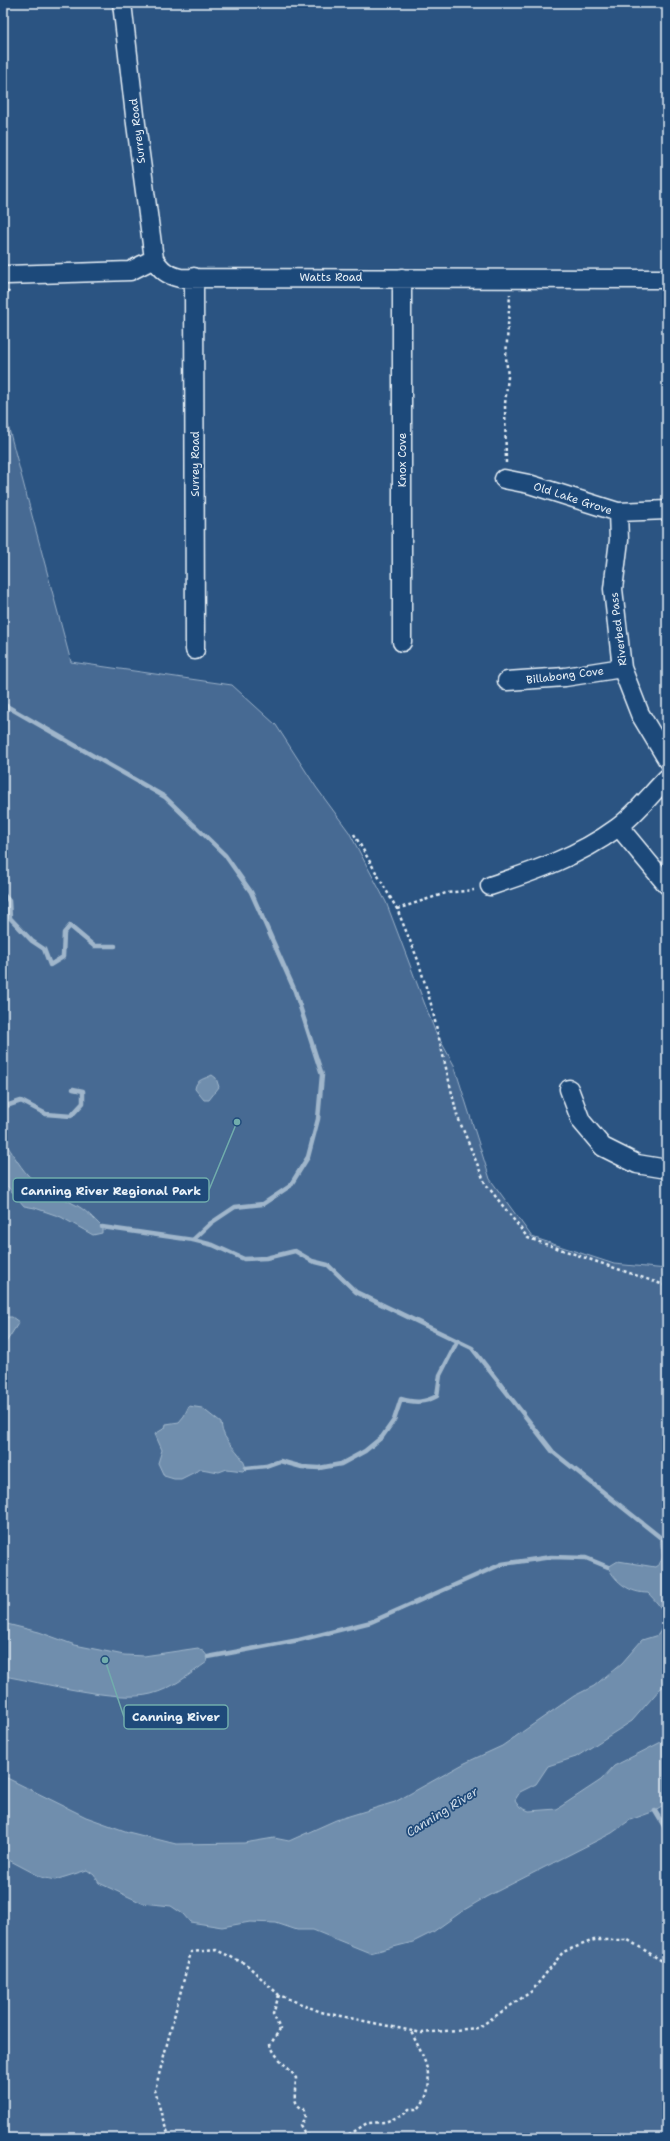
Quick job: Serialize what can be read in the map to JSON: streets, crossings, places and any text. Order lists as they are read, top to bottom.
{
  "streets": {
    "street": [
      "Surrey Road",
      "Watts Road",
      "Knox Cove",
      "Old Lake Grove",
      "Riverbed Pass",
      "Billabong Cove"
    ]
  },
  "crossings": [
    ["Surrey Road", "Watts Road"],
    ["Watts Road", "Knox Cove"],
    ["Old Lake Grove", "Riverbed Pass"],
    ["Riverbed Pass", "Billabong Cove"]
  ],
  "water": ["Canning River"],
  "places": ["Canning River Regional Park", "Canning River"]
}
